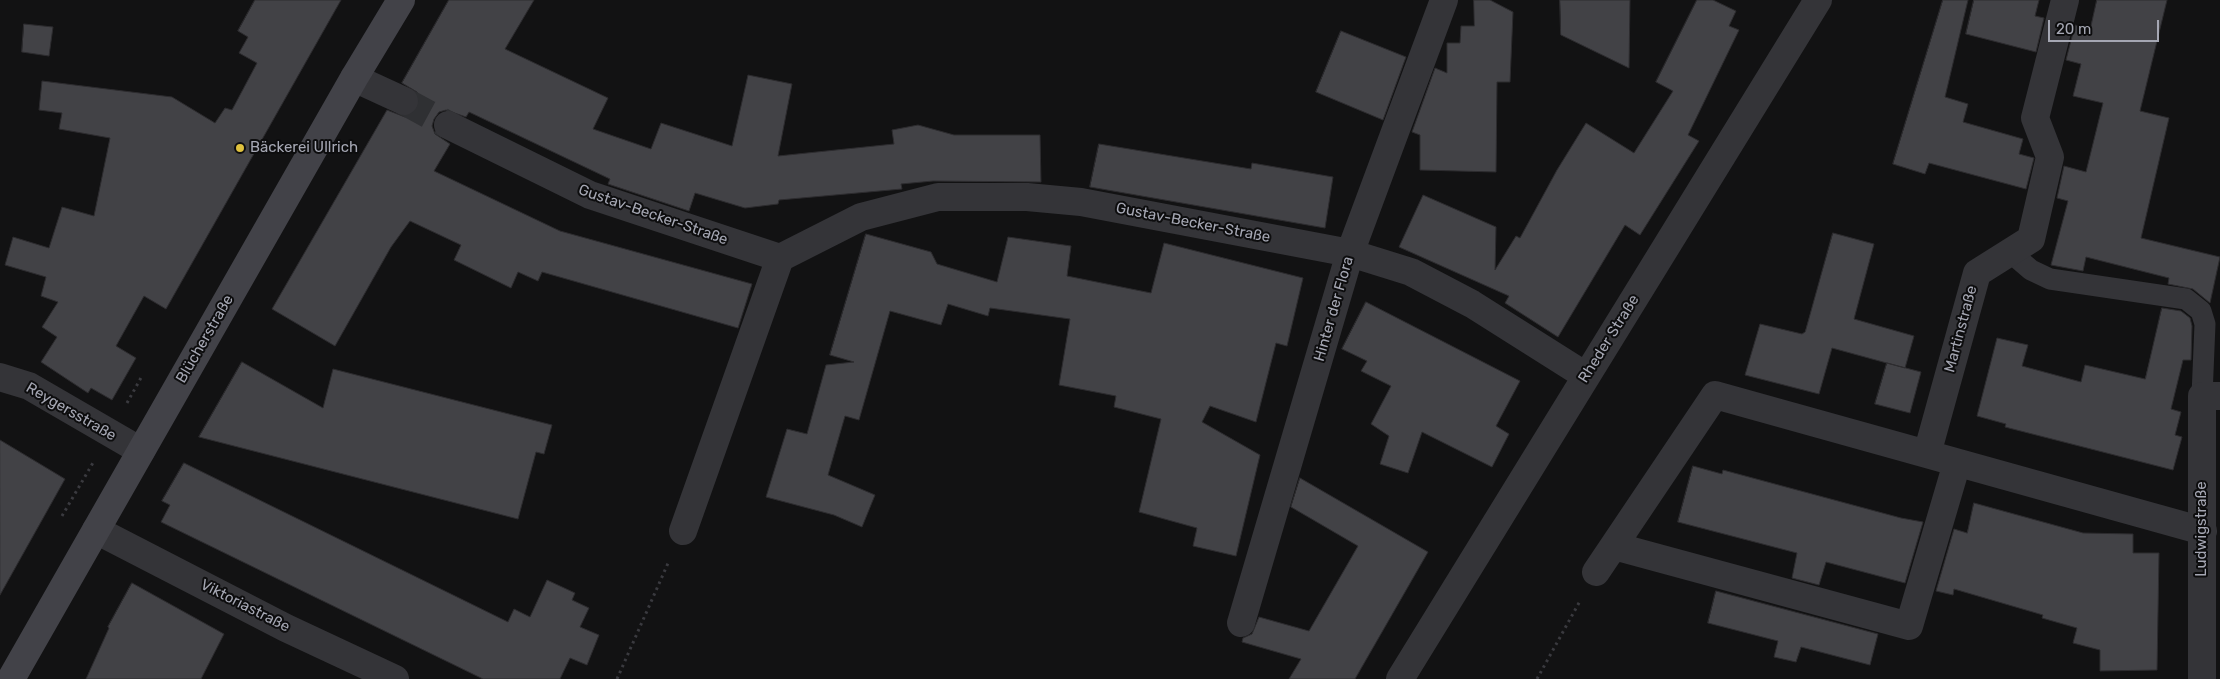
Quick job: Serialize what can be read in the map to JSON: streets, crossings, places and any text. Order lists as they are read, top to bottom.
{
  "streets": {
    "street": [
      "Gustav-Becker-Straße",
      "Hinter der Flora",
      "Martinstraße",
      "Blücherstraße",
      "Rheder Straße",
      "Reygersstraße",
      "Ludwigstraße",
      "Viktoriastraße"
    ]
  },
  "crossings": [
    ["Gustav-Becker-Straße", "Hinter der Flora"],
    ["Gustav-Becker-Straße", "Rheder Straße"],
    ["Blücherstraße", "Reygersstraße"],
    ["Blücherstraße", "Viktoriastraße"]
  ],
  "places": ["Bäckerei Ullrich"],
  "scale_bar": "20 m"
}
